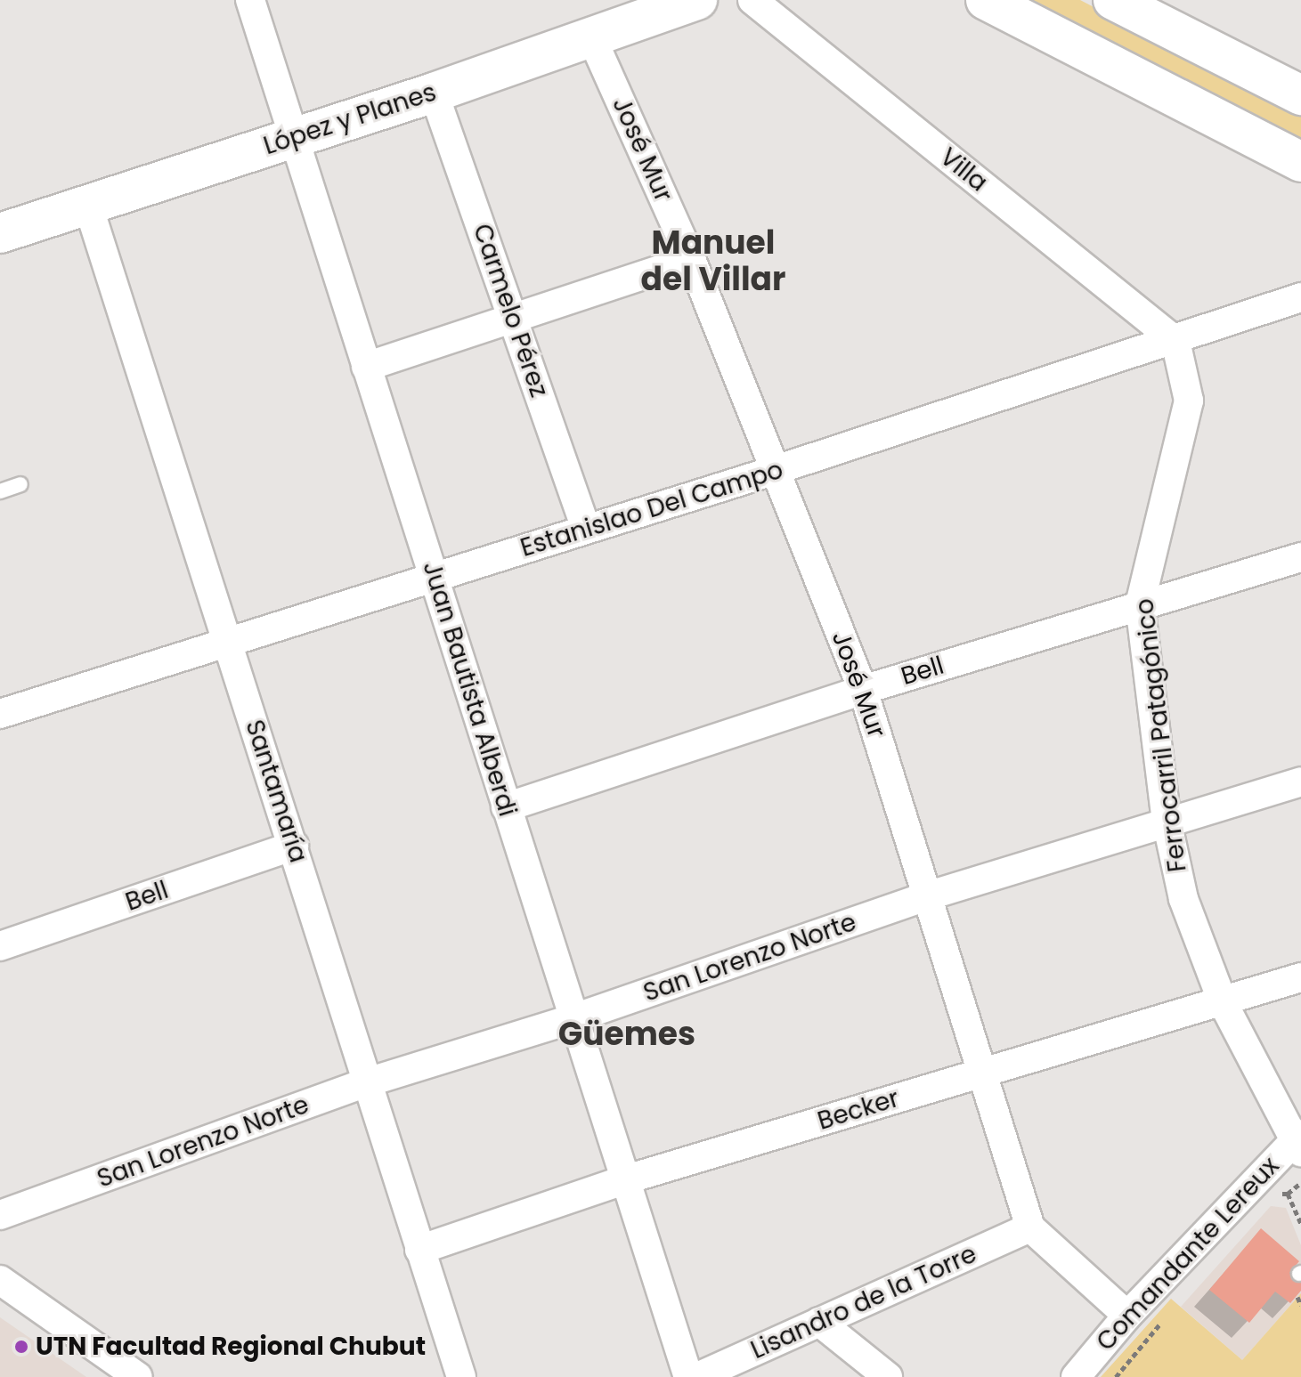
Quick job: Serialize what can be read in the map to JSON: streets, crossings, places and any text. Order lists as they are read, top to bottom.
{
  "streets": {
    "main road": ["López y Planes"],
    "street": [
      "José Mur",
      "Villa",
      "Carmelo Pérez",
      "Estanislao Del Campo",
      "Bell",
      "Juan Bautista Alberdi",
      "Ferrocarril Patagónico",
      "Santamaría",
      "San Lorenzo Norte",
      "Becker",
      "Comandante Lereux",
      "Lisandro de la Torre"
    ]
  },
  "crossings": [
    ["López y Planes", "José Mur"],
    ["López y Planes", "Carmelo Pérez"],
    ["López y Planes", "Juan Bautista Alberdi"],
    ["López y Planes", "Santamaría"],
    ["José Mur", "Estanislao Del Campo"],
    ["José Mur", "Bell"],
    ["José Mur", "San Lorenzo Norte"],
    ["José Mur", "Becker"],
    ["José Mur", "Lisandro de la Torre"],
    ["Villa", "Estanislao Del Campo"],
    ["Villa", "Ferrocarril Patagónico"],
    ["Carmelo Pérez", "Estanislao Del Campo"],
    ["Estanislao Del Campo", "Juan Bautista Alberdi"],
    ["Estanislao Del Campo", "Ferrocarril Patagónico"],
    ["Estanislao Del Campo", "Santamaría"],
    ["Bell", "Juan Bautista Alberdi"],
    ["Bell", "Ferrocarril Patagónico"],
    ["Bell", "Santamaría"],
    ["Juan Bautista Alberdi", "San Lorenzo Norte"],
    ["Juan Bautista Alberdi", "Becker"],
    ["Ferrocarril Patagónico", "San Lorenzo Norte"],
    ["Ferrocarril Patagónico", "Becker"],
    ["Ferrocarril Patagónico", "Comandante Lereux"],
    ["Santamaría", "San Lorenzo Norte"],
    ["Santamaría", "Becker"]
  ],
  "districts": ["Manuel del Villar", "Güemes"],
  "places": ["UTN Facultad Regional Chubut"]
}
